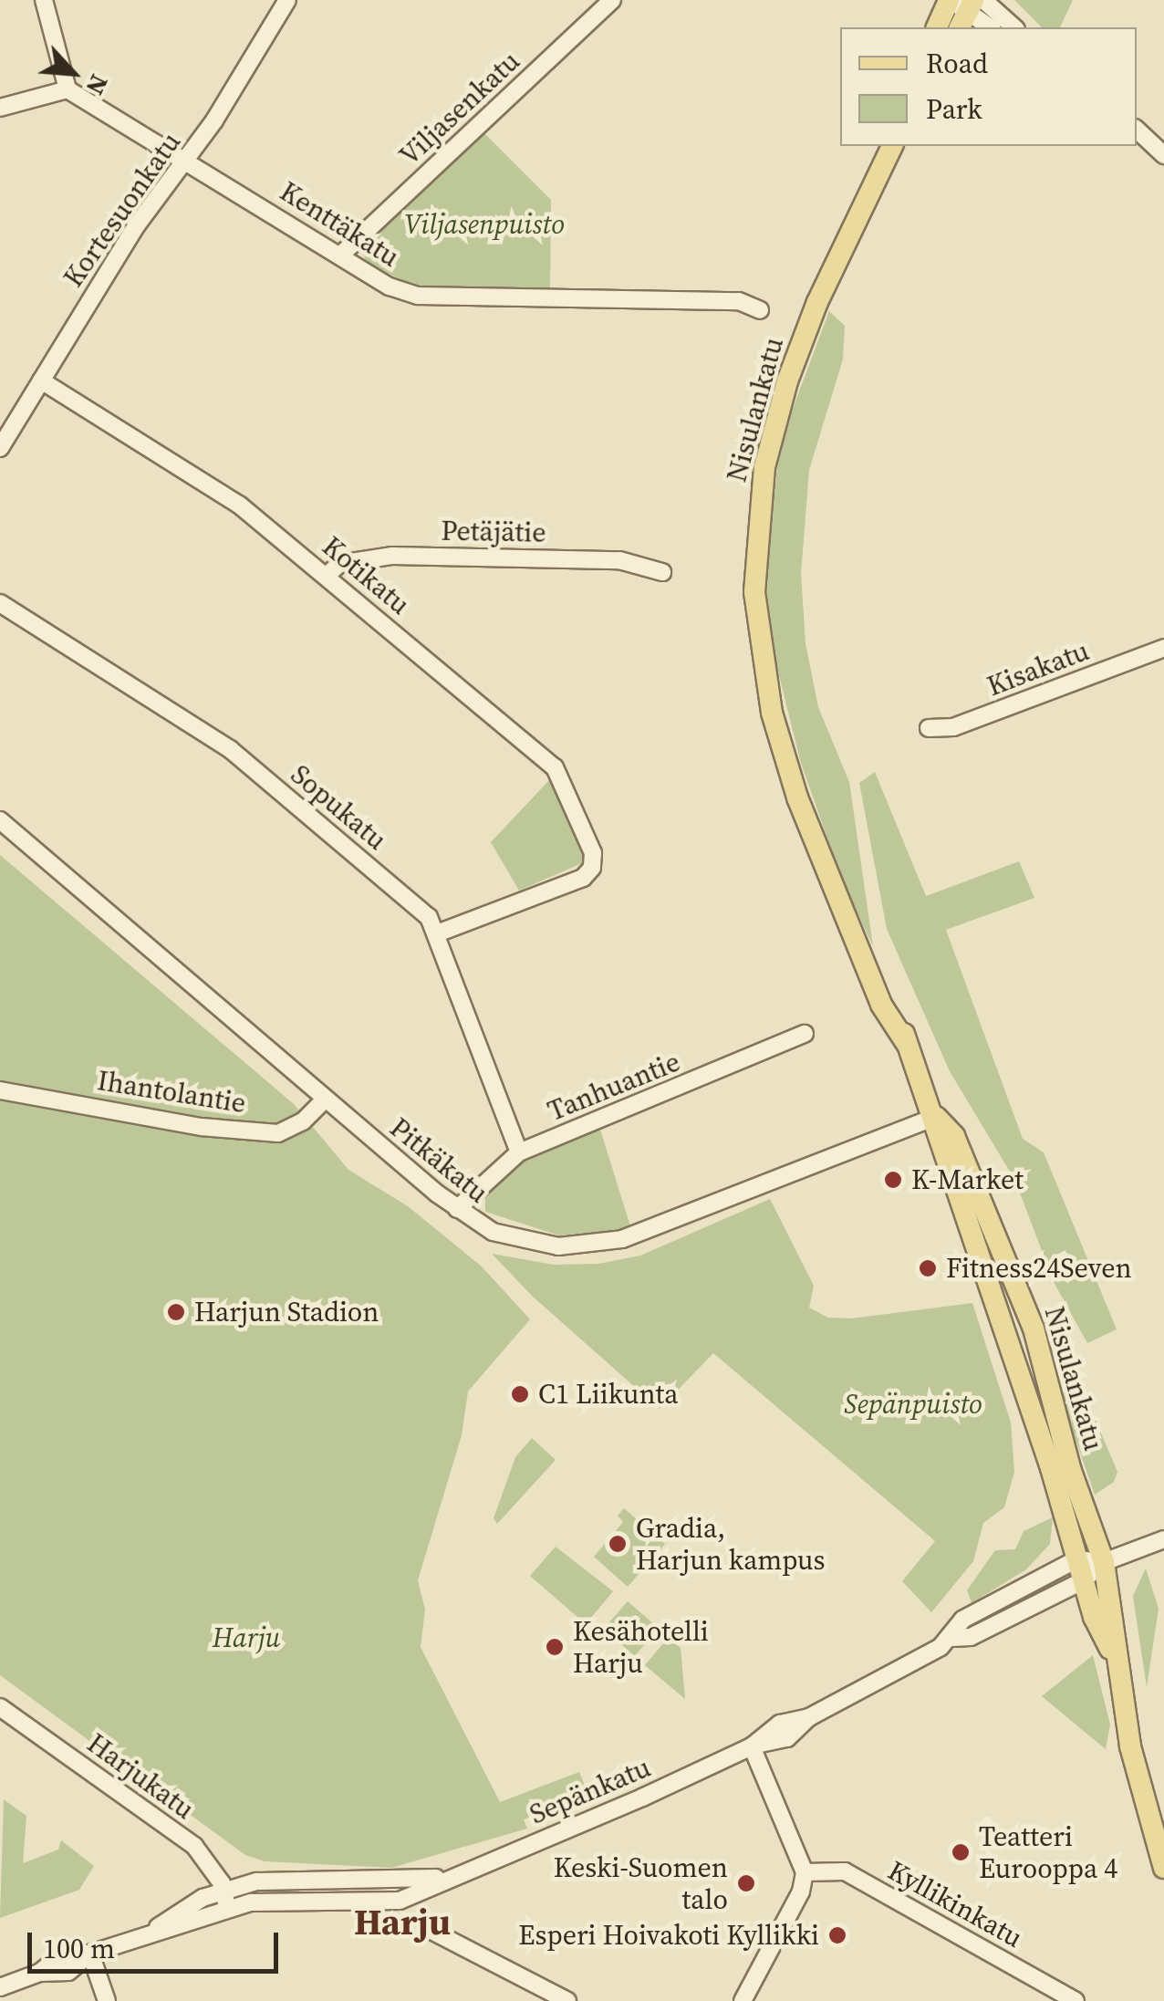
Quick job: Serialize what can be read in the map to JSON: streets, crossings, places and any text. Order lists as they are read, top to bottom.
{
  "streets": {
    "main road": ["Nisulankatu"],
    "street": [
      "Viljasenkatu",
      "Kortesuonkatu",
      "Kenttäkatu",
      "Petäjätie",
      "Kotikatu",
      "Kisakatu",
      "Sopukatu",
      "Tanhuantie",
      "Ihantolantie",
      "Pitkäkatu",
      "Harjukatu",
      "Sepänkatu",
      "Kyllikinkatu"
    ]
  },
  "crossings": [
    ["Viljasenkatu", "Kenttäkatu"],
    ["Kortesuonkatu", "Kenttäkatu"],
    ["Kortesuonkatu", "Kotikatu"],
    ["Nisulankatu", "Pitkäkatu"],
    ["Nisulankatu", "Sepänkatu"],
    ["Petäjätie", "Kotikatu"],
    ["Kotikatu", "Sopukatu"],
    ["Sopukatu", "Tanhuantie"],
    ["Tanhuantie", "Pitkäkatu"],
    ["Ihantolantie", "Pitkäkatu"],
    ["Harjukatu", "Sepänkatu"]
  ],
  "districts": ["Harju"],
  "parks": ["Viljasenpuisto", "Sepänpuisto", "Harju"],
  "places": [
    "K-Market",
    "Fitness24Seven",
    "Harjun Stadion",
    "C1 Liikunta",
    "Gradia, Harjun kampus",
    "Kesähotelli Harju",
    "Teatteri Eurooppa 4",
    "Keski-Suomen talo",
    "Esperi Hoivakoti Kyllikki"
  ],
  "legend": ["Road", "Park"],
  "scale_bar": "100 m",
  "north": "bottom right"
}
